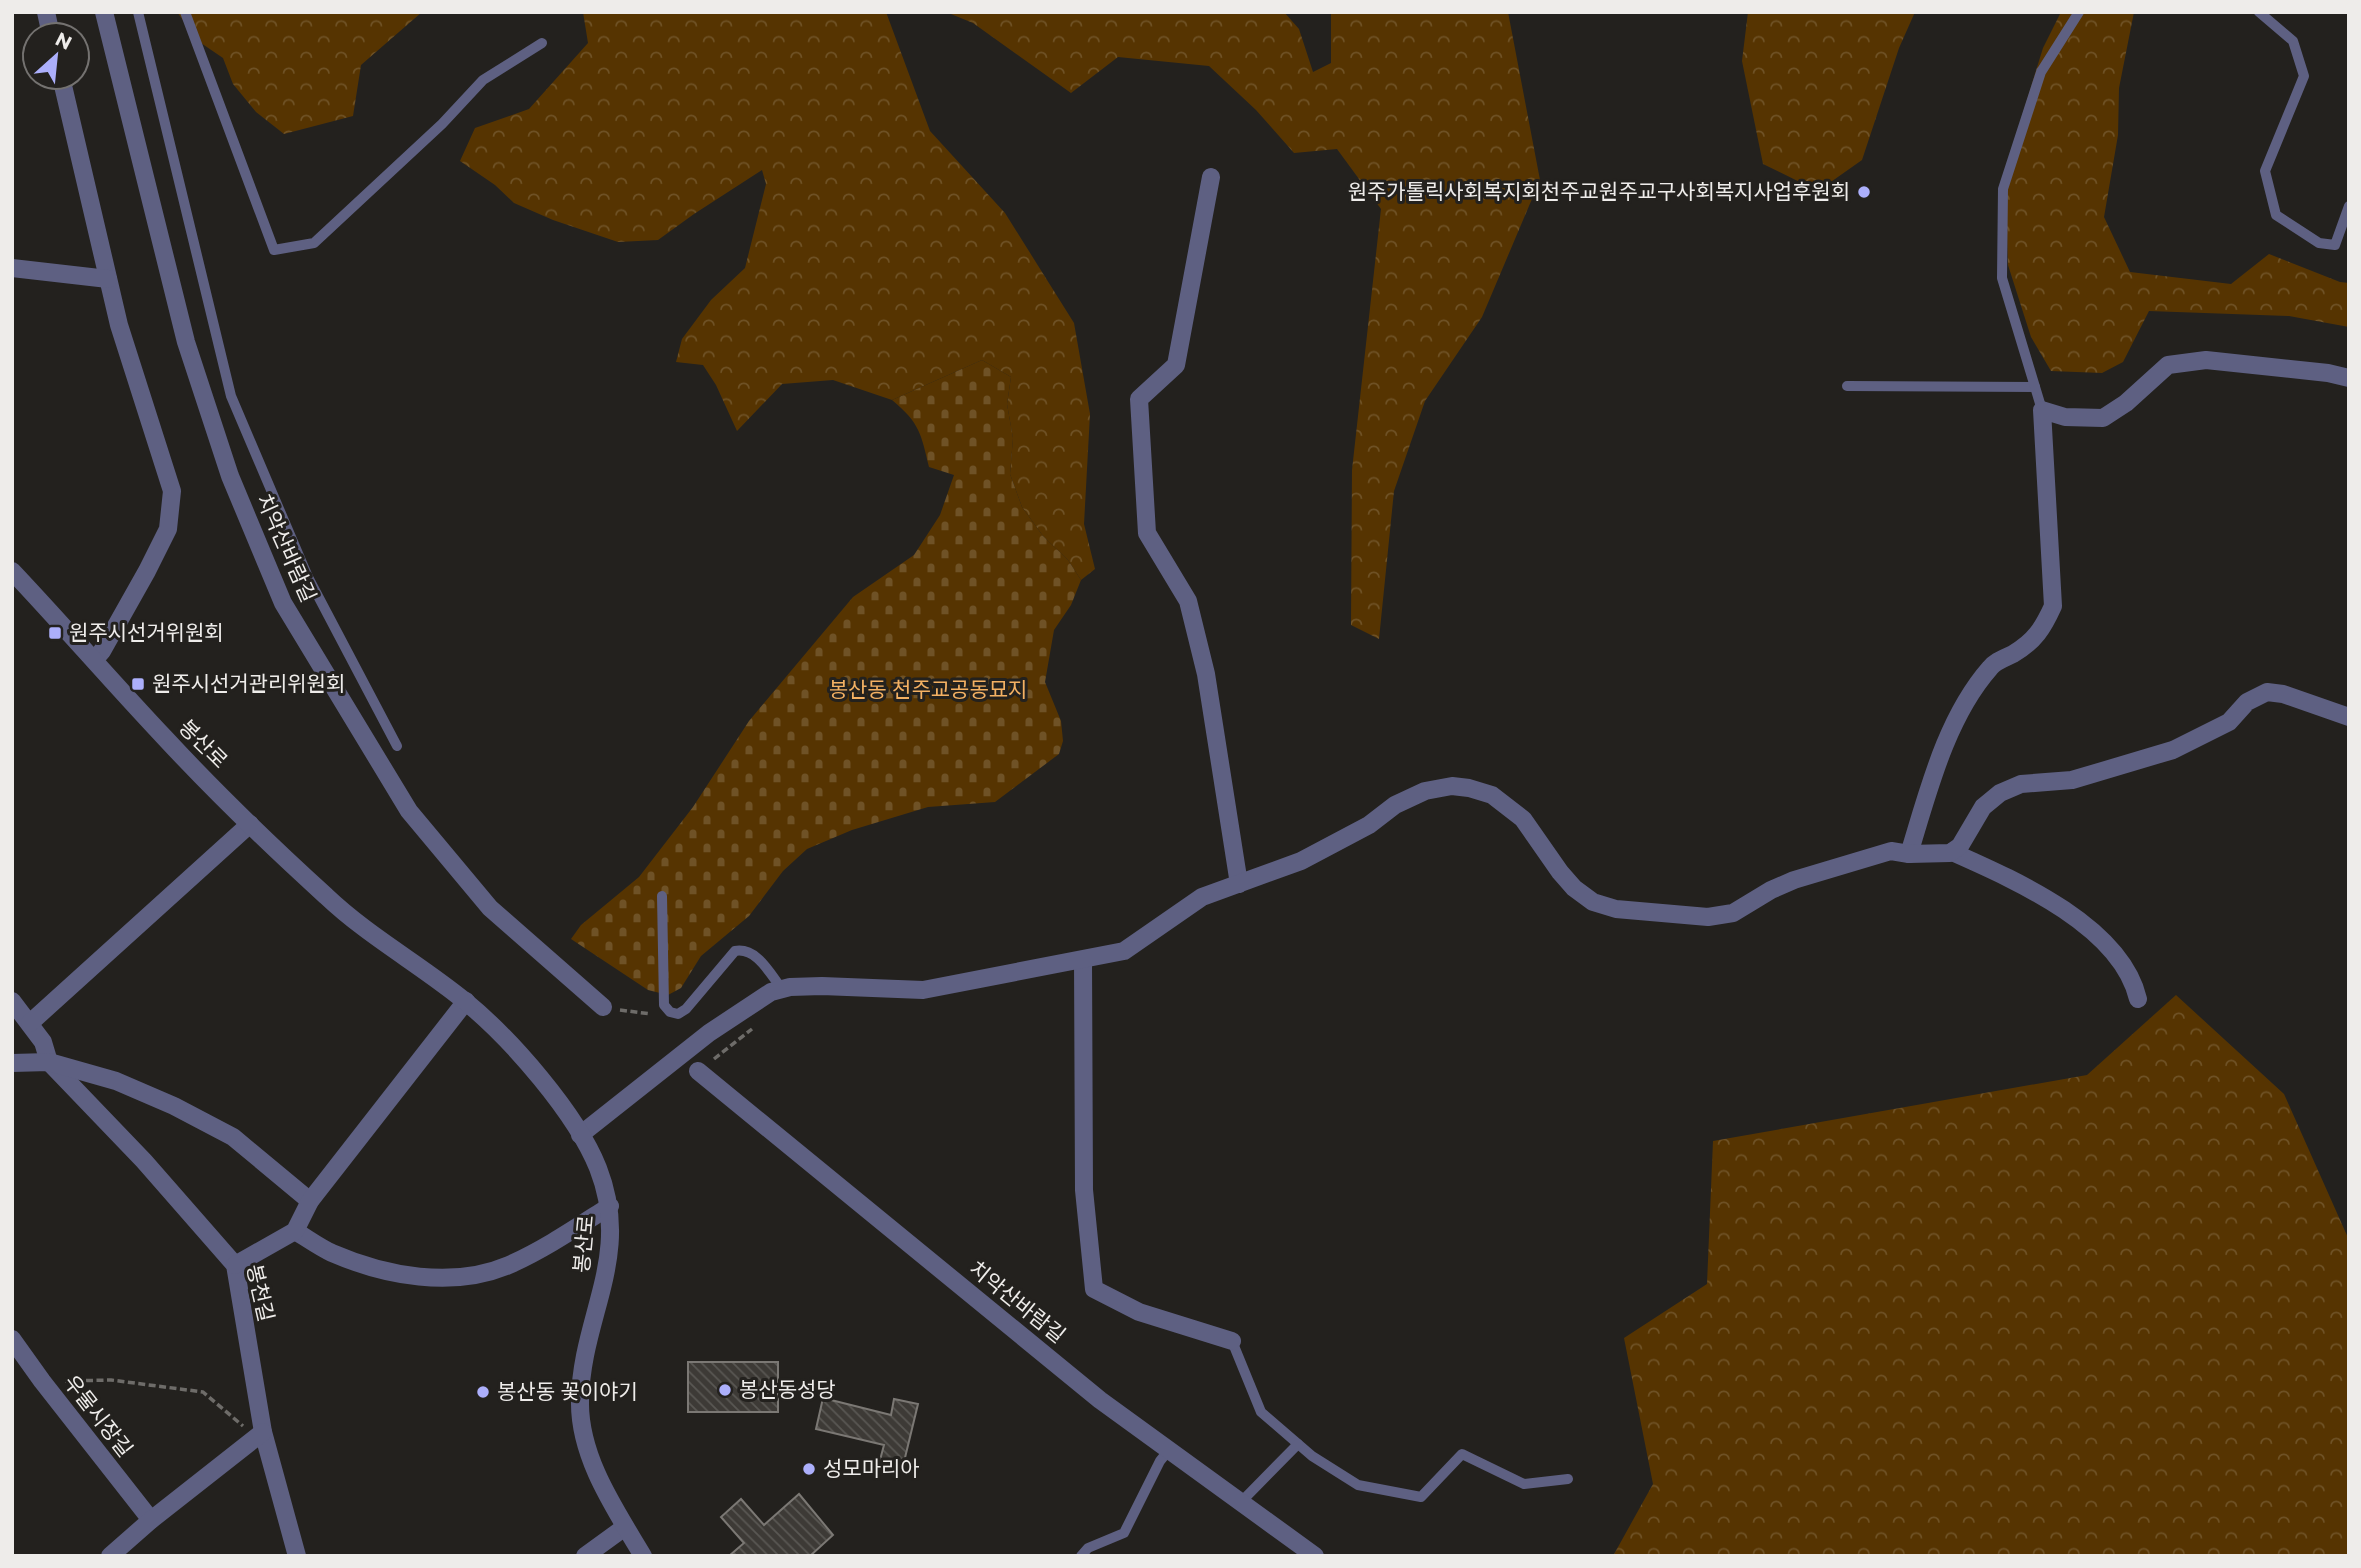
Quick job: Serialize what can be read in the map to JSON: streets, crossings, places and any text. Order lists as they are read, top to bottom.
{
  "streets": {
    "street": [
      "치악산바람길",
      "봉산로",
      "봉천길",
      "우물시장길"
    ]
  },
  "parks": ["봉산동 천주교공동묘지"],
  "places": {
    "other": [
      "원주가톨릭사회복지회천주교원주교구사회복지사업후원회",
      "봉산동성당",
      "봉산동 꽃이야기",
      "성모마리아"
    ],
    "transit": ["원주시선거위원회", "원주시선거관리위원회"]
  },
  "north": "top right"
}
